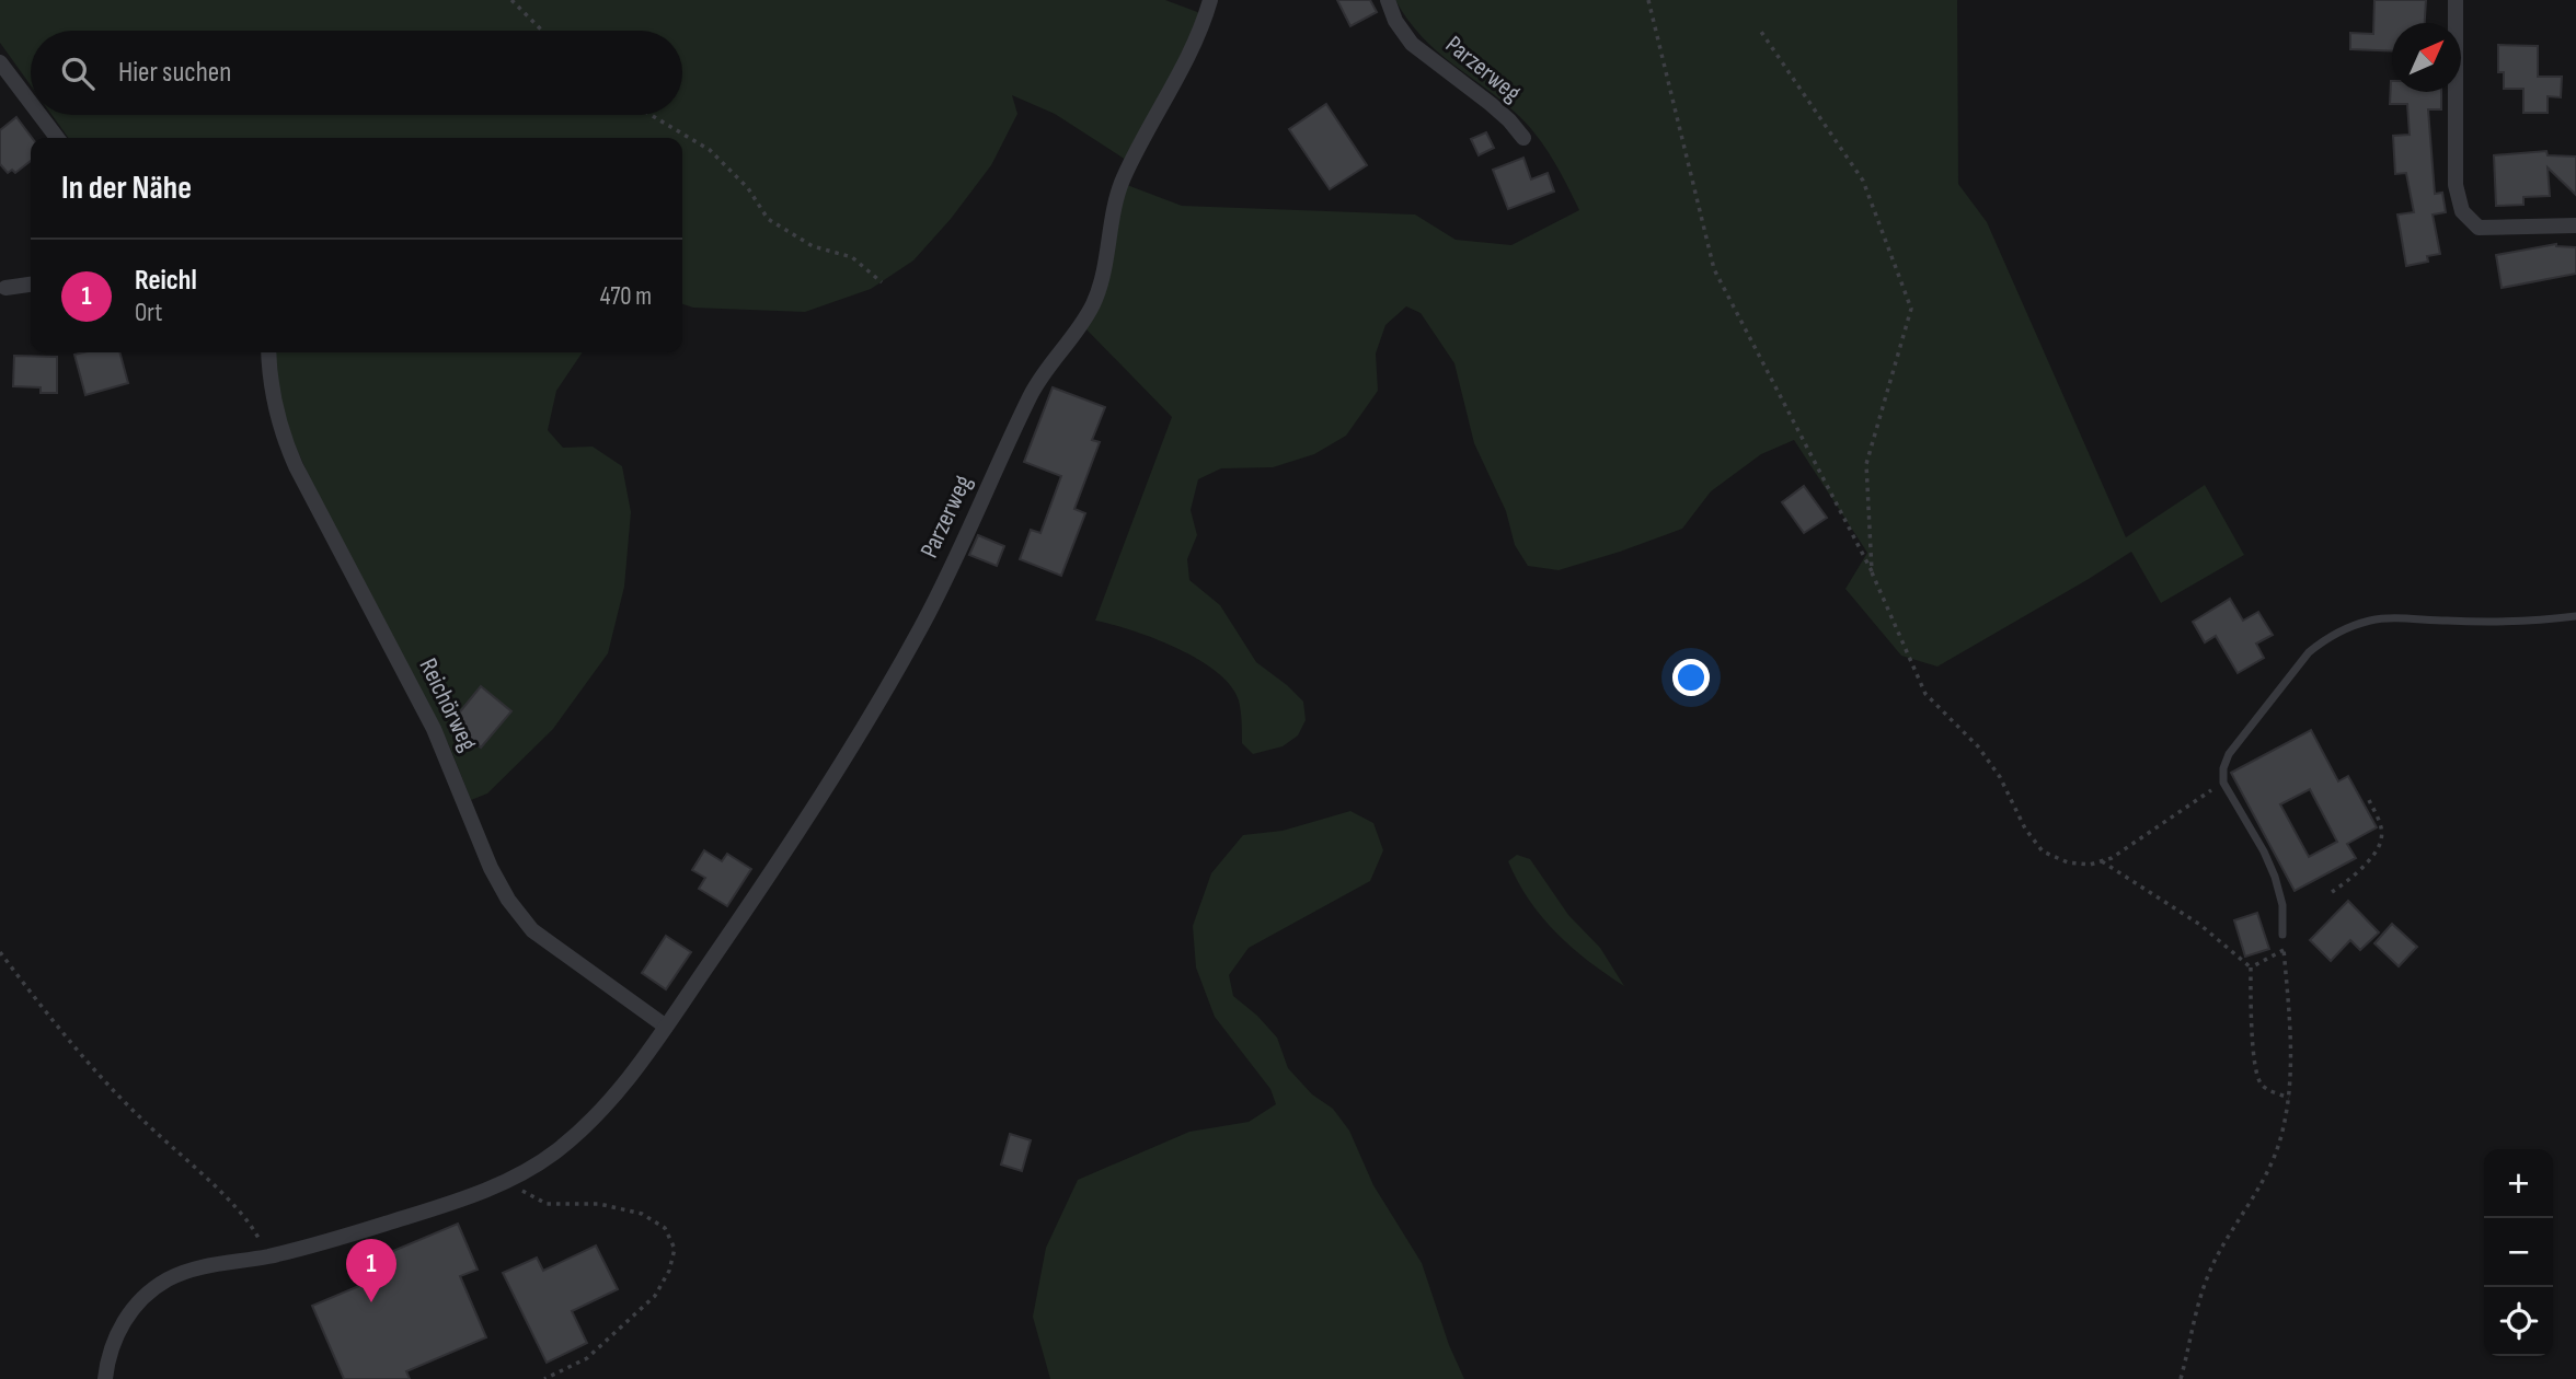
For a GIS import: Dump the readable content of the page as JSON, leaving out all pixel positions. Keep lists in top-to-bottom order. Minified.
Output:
{"streets":{"street":["Parzerweg","Reichörweg"]},"crossings":[["Parzerweg","Reichörweg"]],"north":"top right","page":{"search":"Hier suchen","heading":"In der Nähe","list":[{"mark":"1","name":"Reichl","note":"Ort","value":"470 m"}],"map_buttons":["+","−"],"pins":"1"}}
